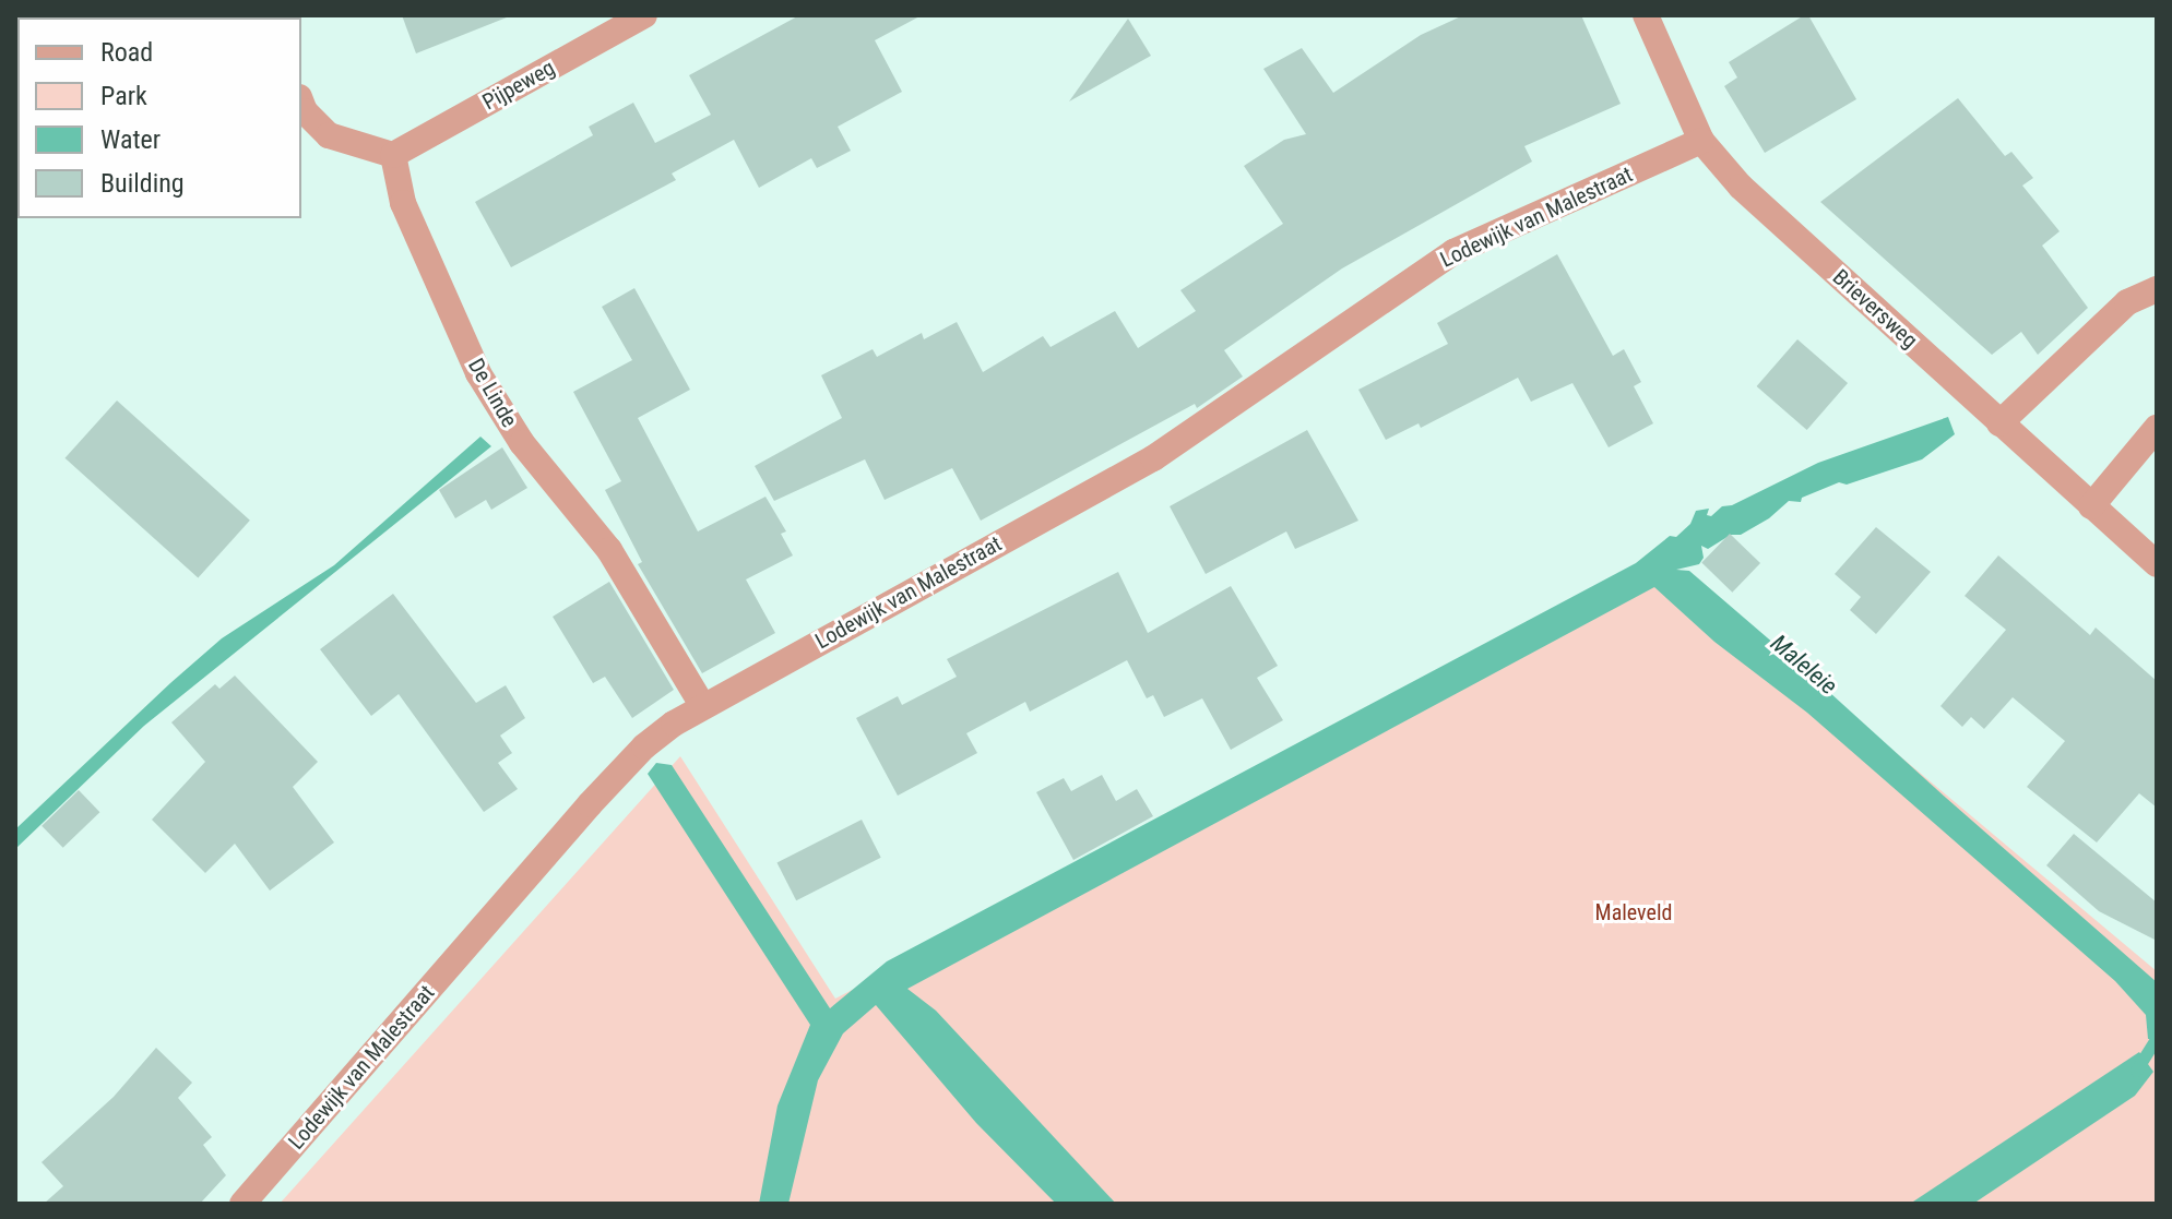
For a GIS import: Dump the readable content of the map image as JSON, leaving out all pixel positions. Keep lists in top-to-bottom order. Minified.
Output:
{"streets":{"street":["Pijpeweg","Lodewijk van Malestraat","Brieversweg","De Linde"]},"crossings":[["Pijpeweg","De Linde"],["Lodewijk van Malestraat","Brieversweg"],["Lodewijk van Malestraat","De Linde"]],"water":["Maleleie"],"parks":["Maleveld"],"legend":["Road","Park","Water","Building"]}
